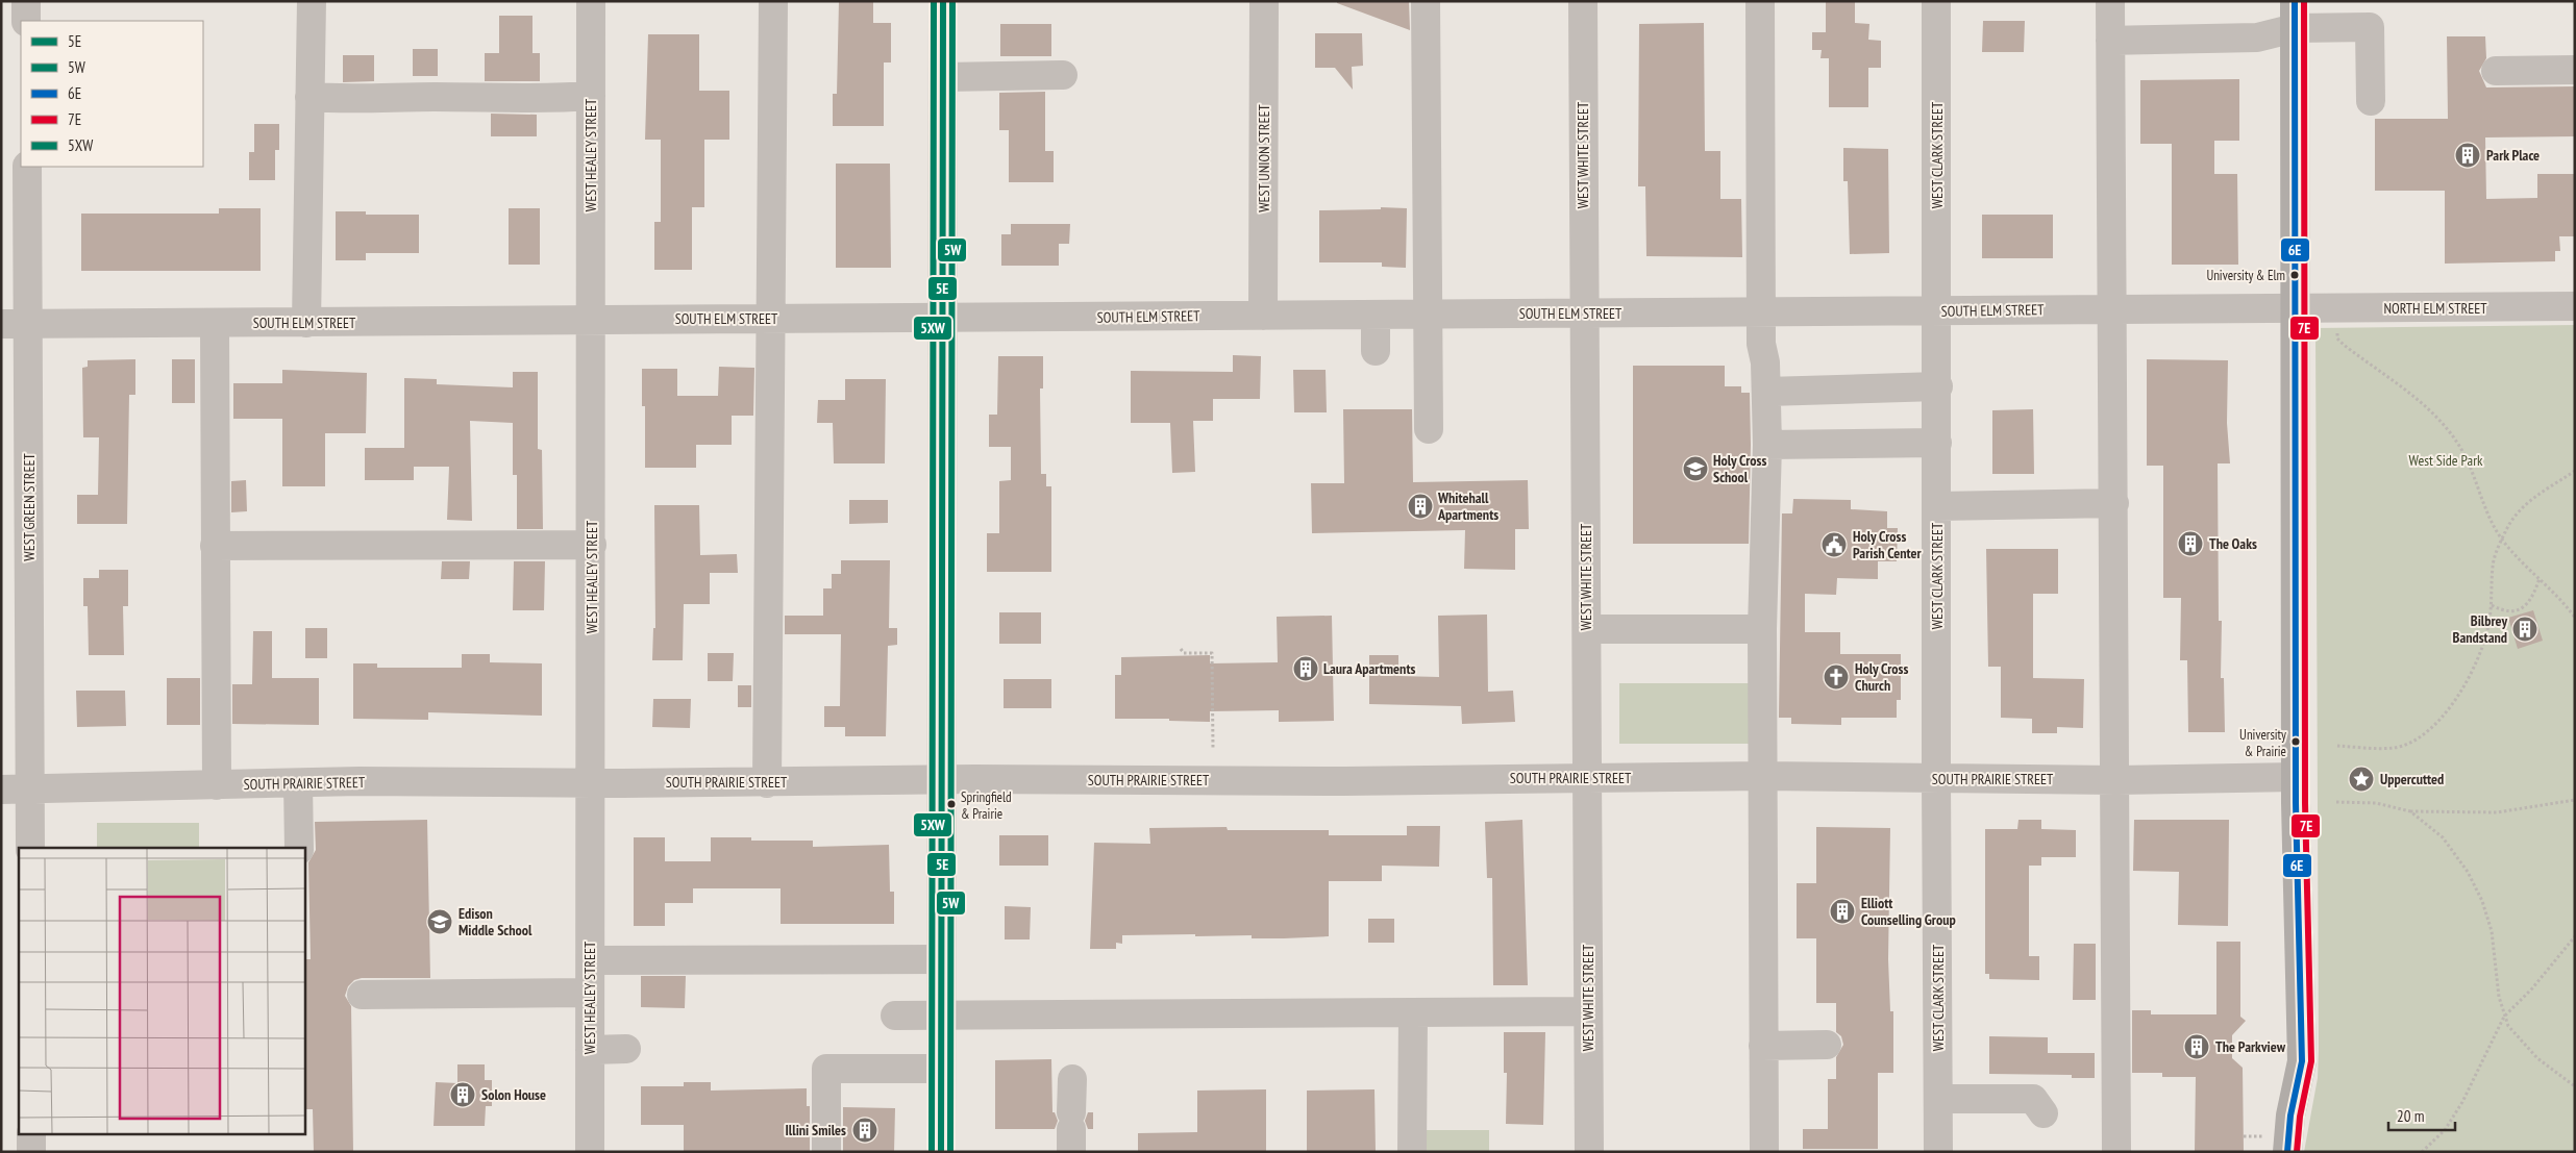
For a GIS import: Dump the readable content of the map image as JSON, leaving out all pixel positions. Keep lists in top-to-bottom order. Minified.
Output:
{"streets":{"street":["WEST HEALEY STREET","WEST WHITE STREET","WEST CLARK STREET","WEST UNION STREET","NORTH ELM STREET","SOUTH ELM STREET","WEST GREEN STREET","SOUTH PRAIRIE STREET"]},"crossings":[["WEST HEALEY STREET","SOUTH ELM STREET"],["WEST HEALEY STREET","SOUTH PRAIRIE STREET"],["WEST WHITE STREET","SOUTH ELM STREET"],["WEST WHITE STREET","SOUTH PRAIRIE STREET"],["WEST CLARK STREET","SOUTH ELM STREET"],["WEST CLARK STREET","SOUTH PRAIRIE STREET"],["WEST UNION STREET","SOUTH ELM STREET"],["NORTH ELM STREET","SOUTH ELM STREET"],["SOUTH ELM STREET","WEST GREEN STREET"],["WEST GREEN STREET","SOUTH PRAIRIE STREET"]],"parks":["West Side Park"],"places":{"building":["Park Place","Whitehall Apartments","The Oaks","Bilbrey Bandstand","Laura Apartments","Elliott Counselling Group","The Parkview","Solon House","Illini Smiles"],"other":["University & Elm","University & Prairie","Springfield & Prairie"],"school or university":["Holy Cross School","Edison Middle School"],"public building":["Holy Cross Parish Center"],"church":["Holy Cross Church"],"place":["Uppercutted"]},"lines":["transit line 5E","transit line 5W","transit line 6E","transit line 7E","transit line 5XW"],"legend":["5E","5W","6E","7E","5XW"],"scale_bar":"20 m"}
